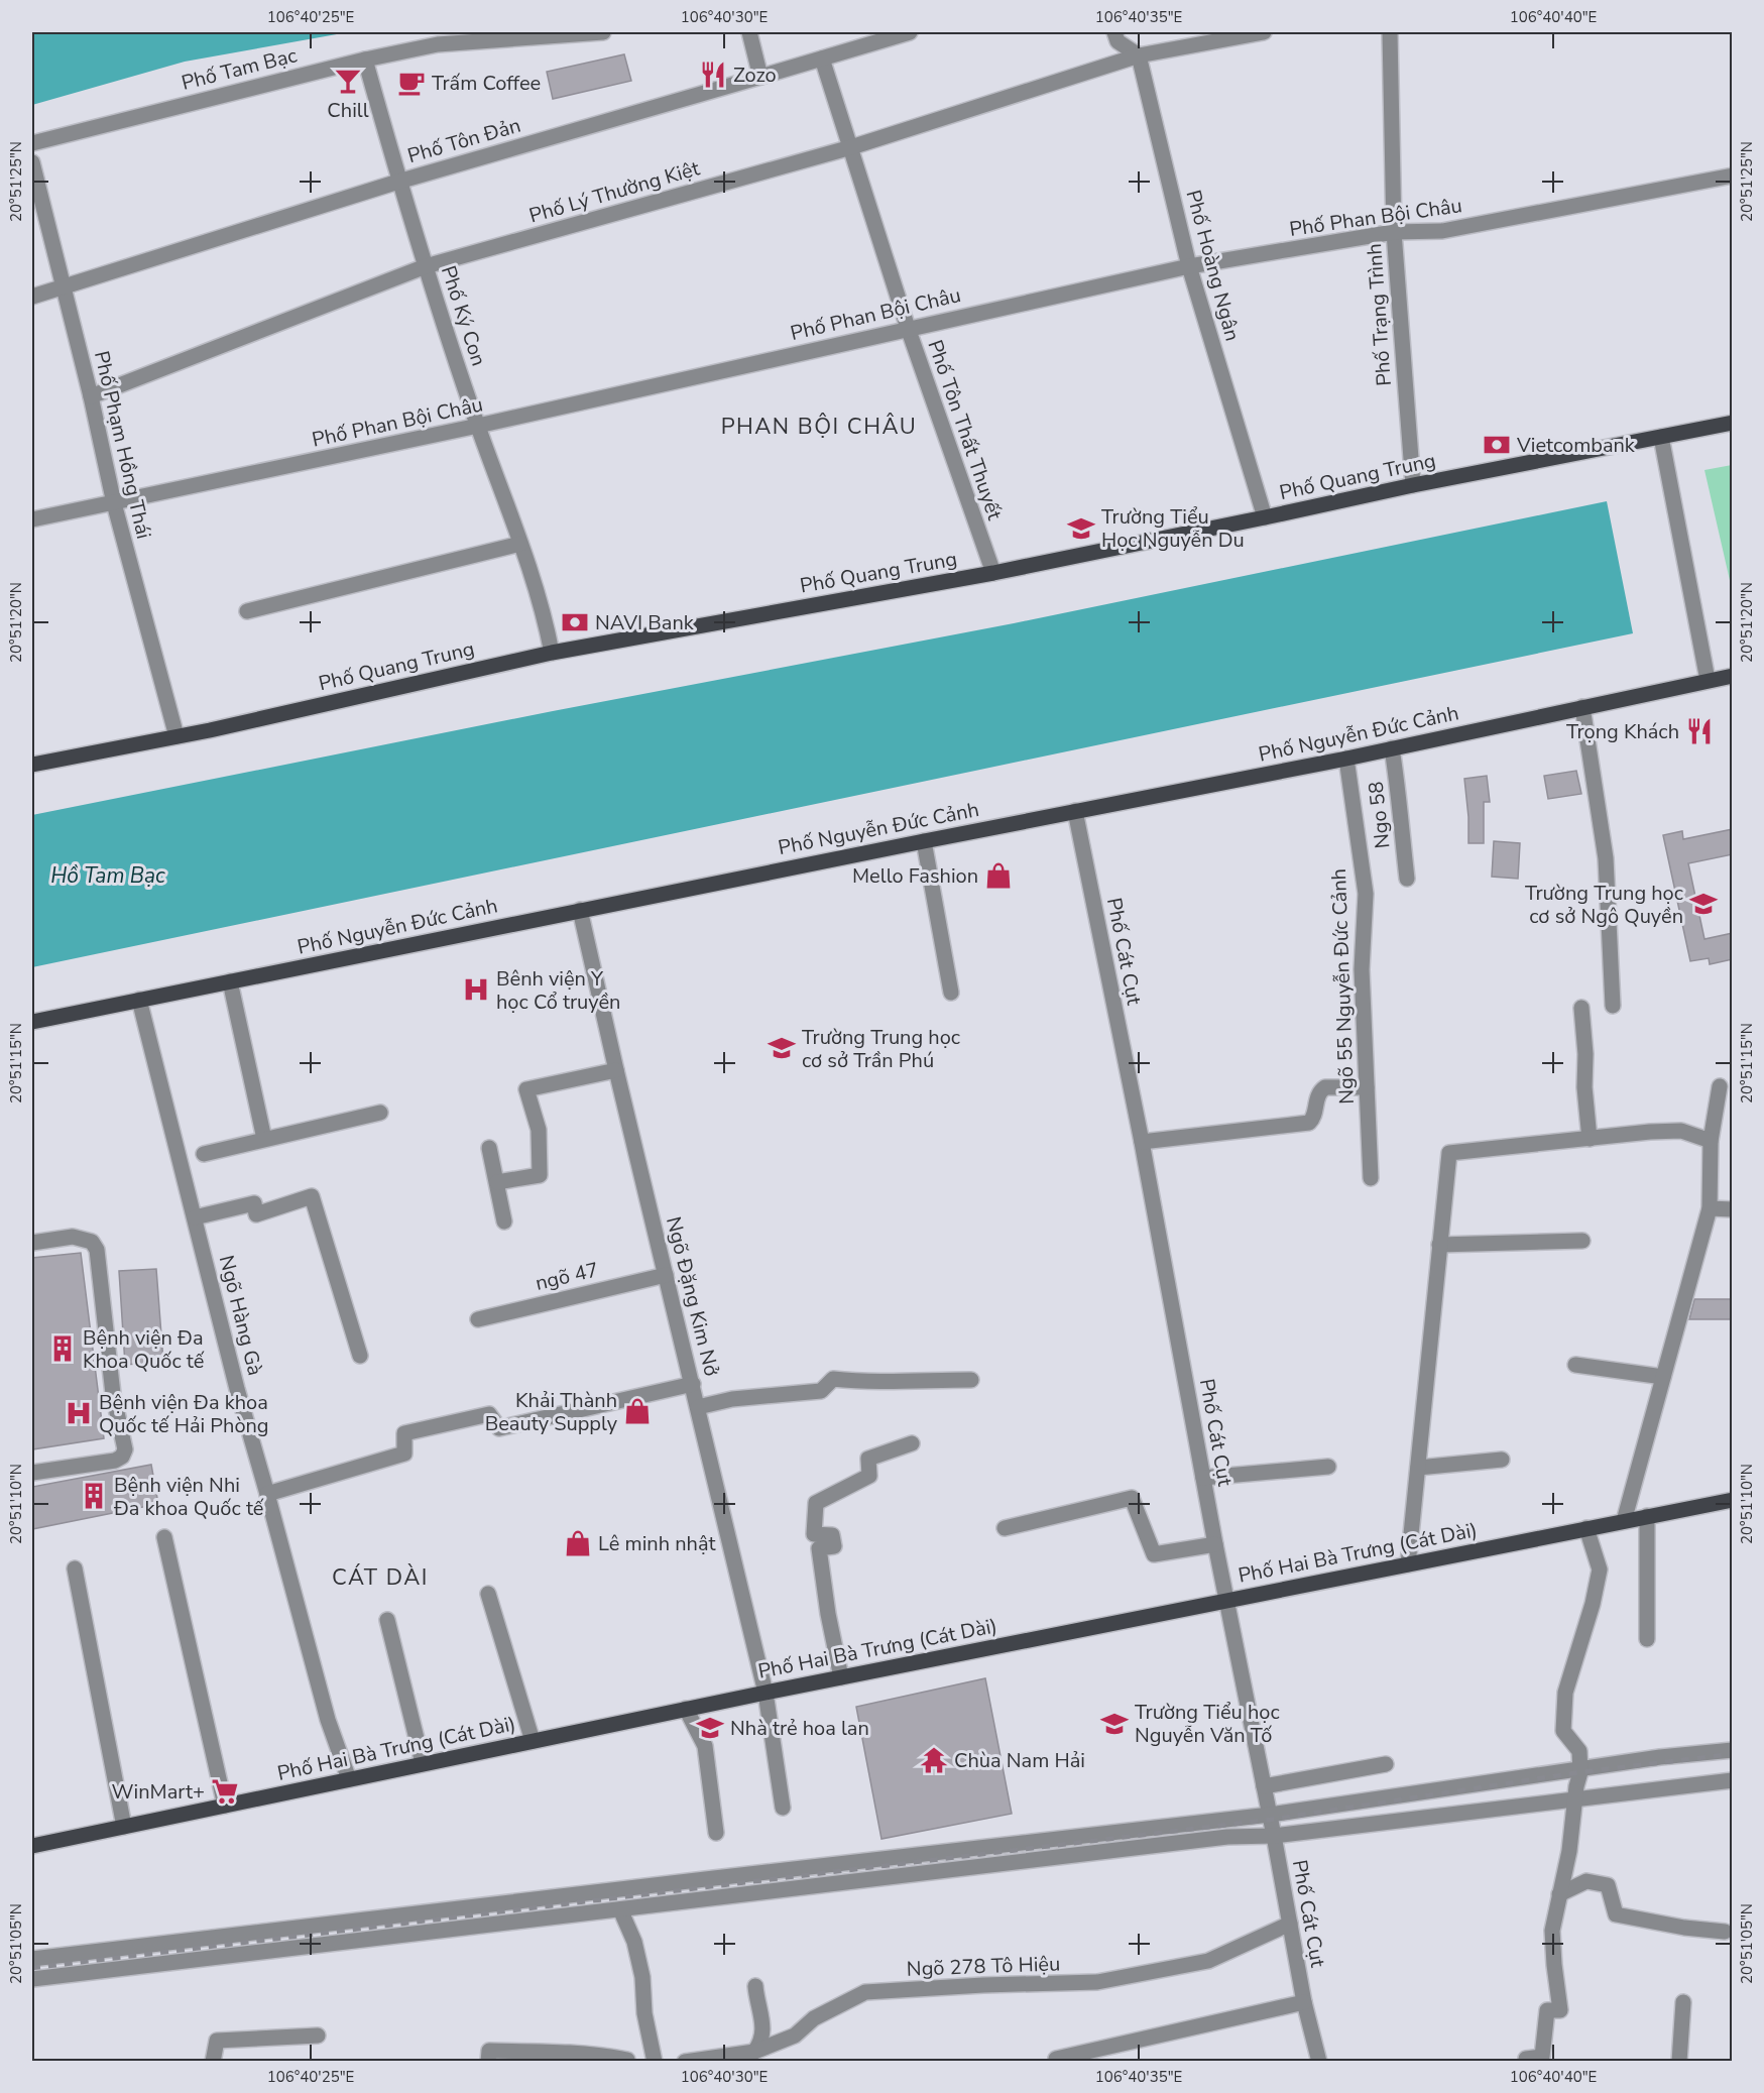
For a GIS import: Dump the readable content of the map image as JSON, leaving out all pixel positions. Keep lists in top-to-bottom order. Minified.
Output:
{"streets":{"main road":["Phố Quang Trung","Phố Nguyễn Đức Cảnh","Phố Hai Bà Trưng (Cát Dài)"],"street":["Phố Tam Bạc","Phố Tôn Đản","Phố Lý Thường Kiệt","Phố Phan Bội Châu","Phố Hoàng Ngân","Phố Trạng Trình","Phố Ký Con","Phố Tôn Thất Thuyết","Phố Phạm Hồng Thái","Ngo 58","Phố Cát Cụt","Ngõ 55 Nguyễn Đức Cảnh","ngõ 47","Ngõ Đặng Kim Nở","Ngõ Hàng Gà","Ngõ 278 Tô Hiệu"]},"crossings":[["Phố Tam Bạc","Phố Ký Con"],["Phố Tôn Đản","Phố Ký Con"],["Phố Tôn Đản","Phố Tôn Thất Thuyết"],["Phố Tôn Đản","Phố Phạm Hồng Thái"],["Phố Lý Thường Kiệt","Phố Hoàng Ngân"],["Phố Lý Thường Kiệt","Phố Ký Con"],["Phố Lý Thường Kiệt","Phố Tôn Thất Thuyết"],["Phố Lý Thường Kiệt","Phố Phạm Hồng Thái"],["Phố Phan Bội Châu","Phố Hoàng Ngân"],["Phố Phan Bội Châu","Phố Trạng Trình"],["Phố Phan Bội Châu","Phố Ký Con"],["Phố Phan Bội Châu","Phố Tôn Thất Thuyết"],["Phố Phan Bội Châu","Phố Phạm Hồng Thái"],["Phố Hoàng Ngân","Phố Quang Trung"],["Phố Trạng Trình","Phố Quang Trung"],["Phố Ký Con","Phố Quang Trung"],["Phố Tôn Thất Thuyết","Phố Quang Trung"],["Phố Phạm Hồng Thái","Phố Quang Trung"],["Phố Nguyễn Đức Cảnh","Ngo 58"],["Phố Nguyễn Đức Cảnh","Phố Cát Cụt"],["Phố Nguyễn Đức Cảnh","Ngõ 55 Nguyễn Đức Cảnh"],["Phố Nguyễn Đức Cảnh","Ngõ Đặng Kim Nở"],["Phố Nguyễn Đức Cảnh","Ngõ Hàng Gà"],["Phố Cát Cụt","Phố Hai Bà Trưng (Cát Dài)"],["Phố Cát Cụt","Ngõ 278 Tô Hiệu"],["ngõ 47","Ngõ Đặng Kim Nở"],["Ngõ Đặng Kim Nở","Phố Hai Bà Trưng (Cát Dài)"],["Ngõ Hàng Gà","Phố Hai Bà Trưng (Cát Dài)"]],"districts":["PHAN BỘI CHÂU","CÁT DÀI"],"water":["Hồ Tam Bạc"],"places":{"restaurant":["Zozo","Trọng Khách"],"bar":["Chill"],"cafe":["Trấm Coffee"],"bank":["Vietcombank","NAVI Bank"],"school or university":["Trường Tiểu Học Nguyễn Du","Trường Trung học cơ sở Ngô Quyền","Trường Trung học cơ sở Trần Phú","Trường Tiểu học Nguyễn Văn Tố","Nhà trẻ hoa lan"],"shop":["Mello Fashion","Khải Thành Beauty Supply","Lê minh nhật"],"hospital":["Bênh viện Y học Cổ truyền","Bệnh viện Đa khoa Quốc tế Hải Phòng"],"building":["Bệnh viện Đa Khoa Quốc tế","Bệnh viện Nhi Đa khoa Quốc tế"],"temple":["Chùa Nam Hải"],"supermarket":["WinMart+"]},"coordinates":["106°40'25\"E","106°40'30\"E","106°40'35\"E","106°40'40\"E","20°51'25\"N","20°51'20\"N","20°51'15\"N","20°51'10\"N","20°51'05\"N"]}
